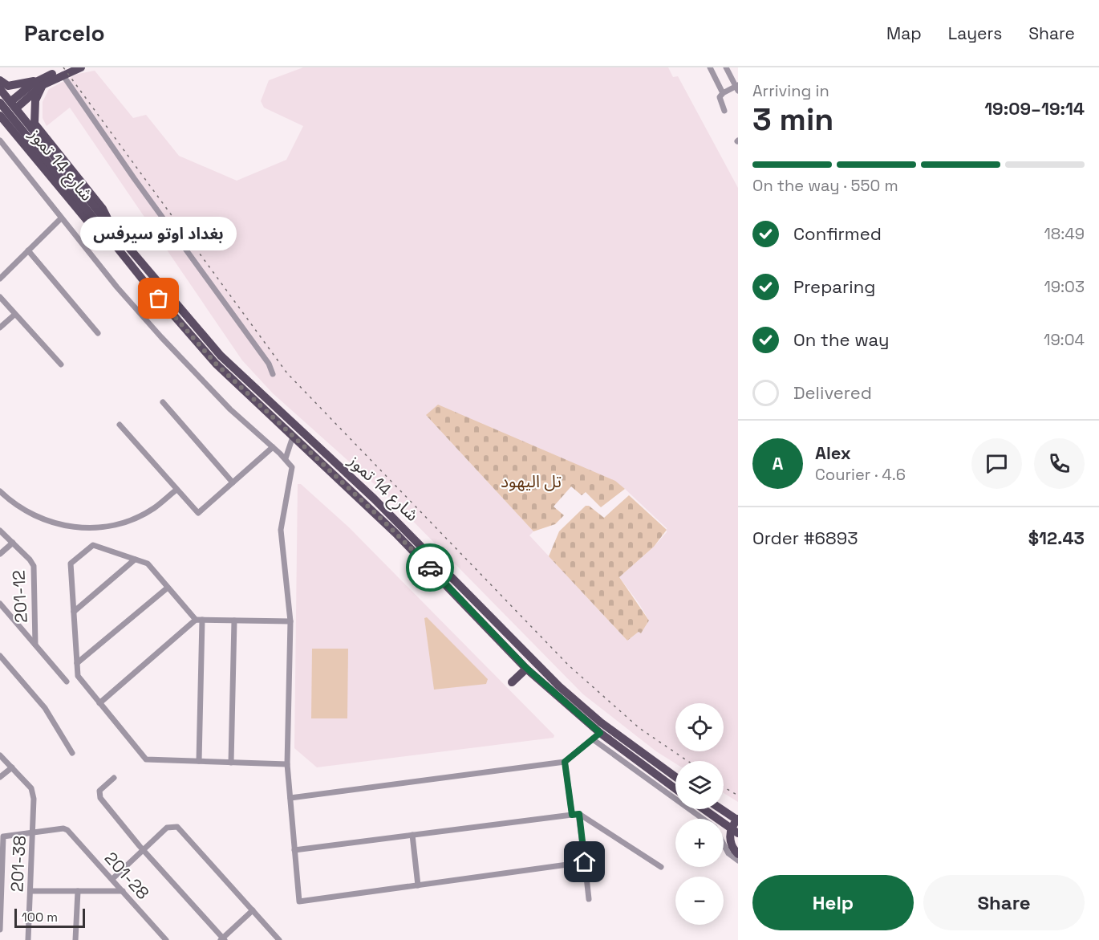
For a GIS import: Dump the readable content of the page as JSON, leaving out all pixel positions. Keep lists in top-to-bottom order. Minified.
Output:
{"streets":{"main road":["شارع 14 تموز"],"street":["201-12","201-38","201-28"]},"crossings":[["201-38","201-28"]],"parks":["تل اليهود"],"places":["بغداد اوتو سيرفس"],"scale_bar":"100 m","page":{"header":"Parcelo","nav":["Map","Layers","Share"],"heading":["3 min","Arriving in","19:09–19:14"],"panel":["Alex","Courier · 4.6","Order #6893","$12.43"],"bar":"On the way · 550 m","list":[["Confirmed","18:49"],["Preparing","19:03"],["On the way","19:04"],"Delivered"],"bubble":"بغداد اوتو سيرفس","round":"A","map_buttons":["+","−"],"buttons":["Help","Share"],"scale":"100 m"}}
